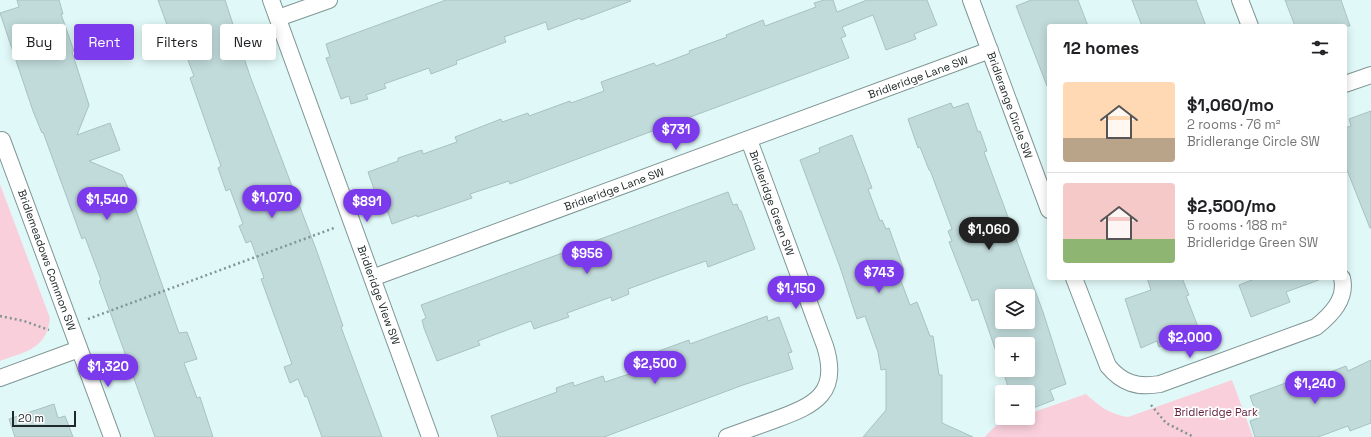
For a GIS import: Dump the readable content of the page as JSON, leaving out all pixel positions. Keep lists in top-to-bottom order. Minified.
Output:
{"streets":{"street":["Bridleridge Lane SW","Bridlerange Circle SW","Bridleridge Green SW","Bridlemeadows Common SW","Bridleridge View SW"]},"crossings":[["Bridleridge Lane SW","Bridlerange Circle SW"],["Bridleridge Lane SW","Bridleridge Green SW"],["Bridleridge Lane SW","Bridleridge View SW"]],"parks":["Bridleridge Park"],"scale_bar":"20 m","page":{"chip":["Buy","Rent","Filters","New"],"heading":"12 homes","list":[{"name":"$1,060/mo","note":"2 rooms · 76 m² · Bridlerange Circle SW"},{"name":"$2,500/mo","note":"5 rooms · 188 m² · Bridleridge Green SW"}],"price":["$731","$1,070","$1,540","$891","$1,060","$956","$743","$1,150","$2,000","$2,500","$1,320","$1,240"],"map_buttons":["+","−"],"scale":"20 m"}}
